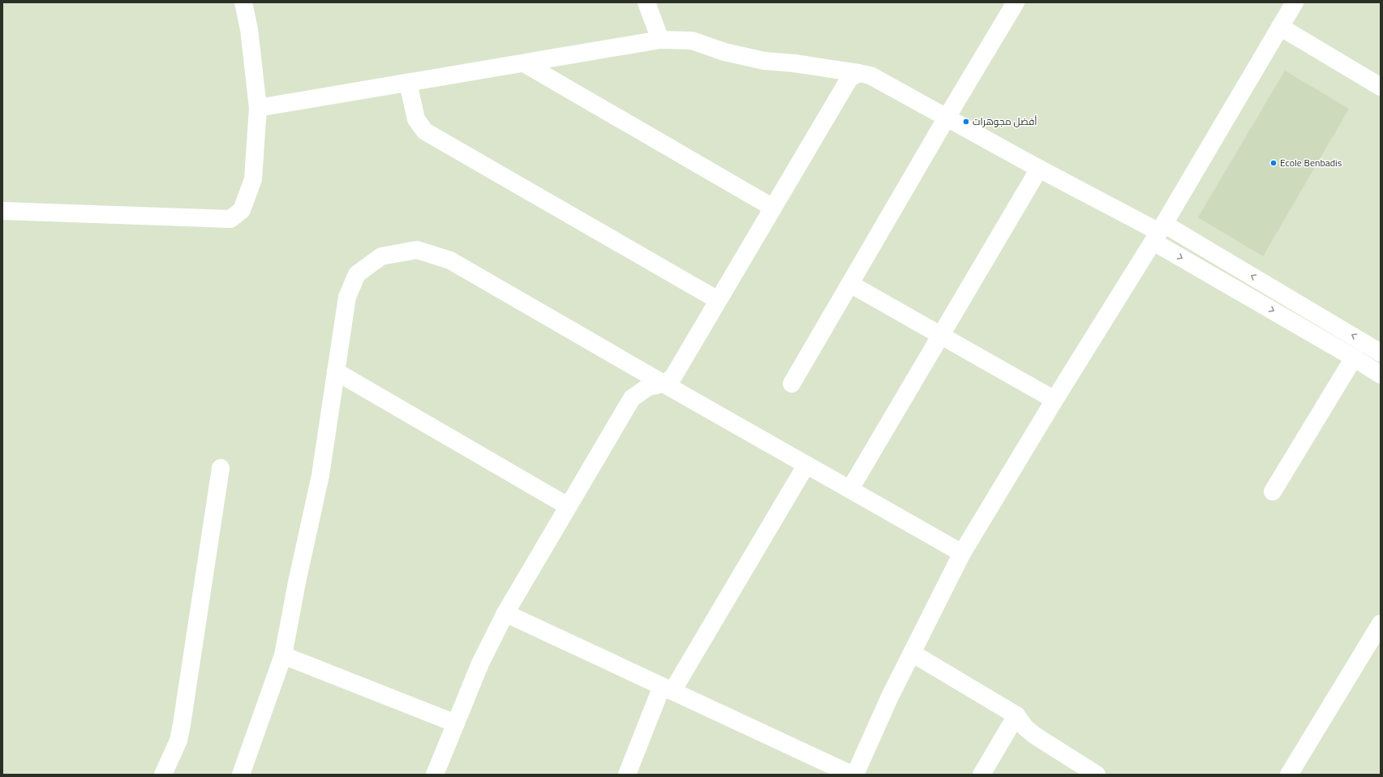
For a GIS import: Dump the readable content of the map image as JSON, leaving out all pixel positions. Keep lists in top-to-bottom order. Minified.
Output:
{"places":["أفضل مجوهرات","Ecole Benbadis"]}
